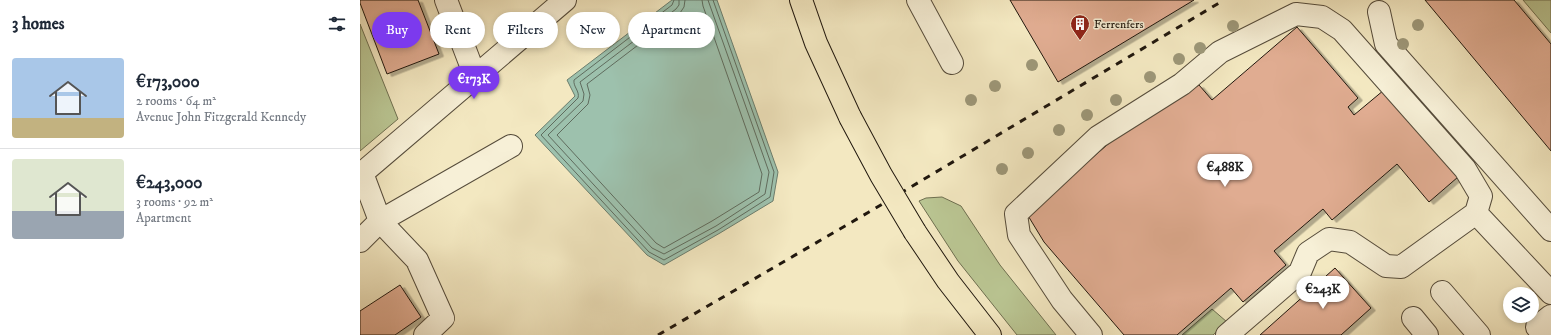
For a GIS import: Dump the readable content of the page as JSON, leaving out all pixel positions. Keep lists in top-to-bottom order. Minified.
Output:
{"places":{"building":["Ferrenfers"]},"page":{"heading":"3 homes","chip":["Buy","Rent","Filters","New","Apartment"],"list":[{"name":"€173,000","note":"2 rooms · 64 m² · Avenue John Fitzgerald Kennedy"},{"name":"€243,000","note":"3 rooms · 92 m² · Apartment"}],"price":["€173K","€488K","€243K"]}}
